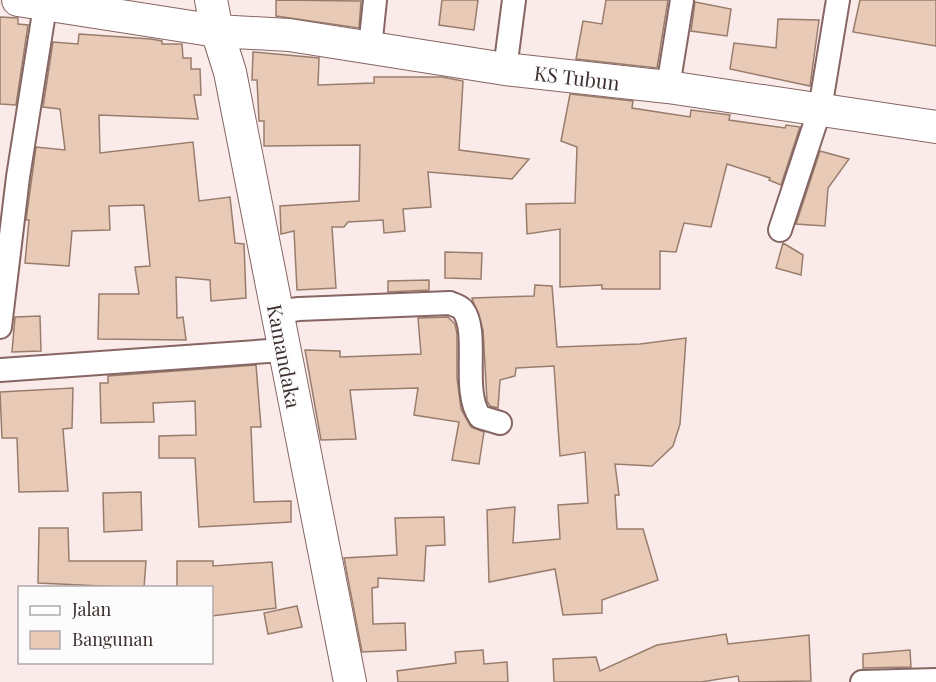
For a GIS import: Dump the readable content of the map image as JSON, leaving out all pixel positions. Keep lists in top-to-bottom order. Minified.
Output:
{"streets":{"main road":["KS Tubun","Kamandaka"]},"crossings":[["KS Tubun","Kamandaka"]],"legend":["Jalan","Bangunan"]}
